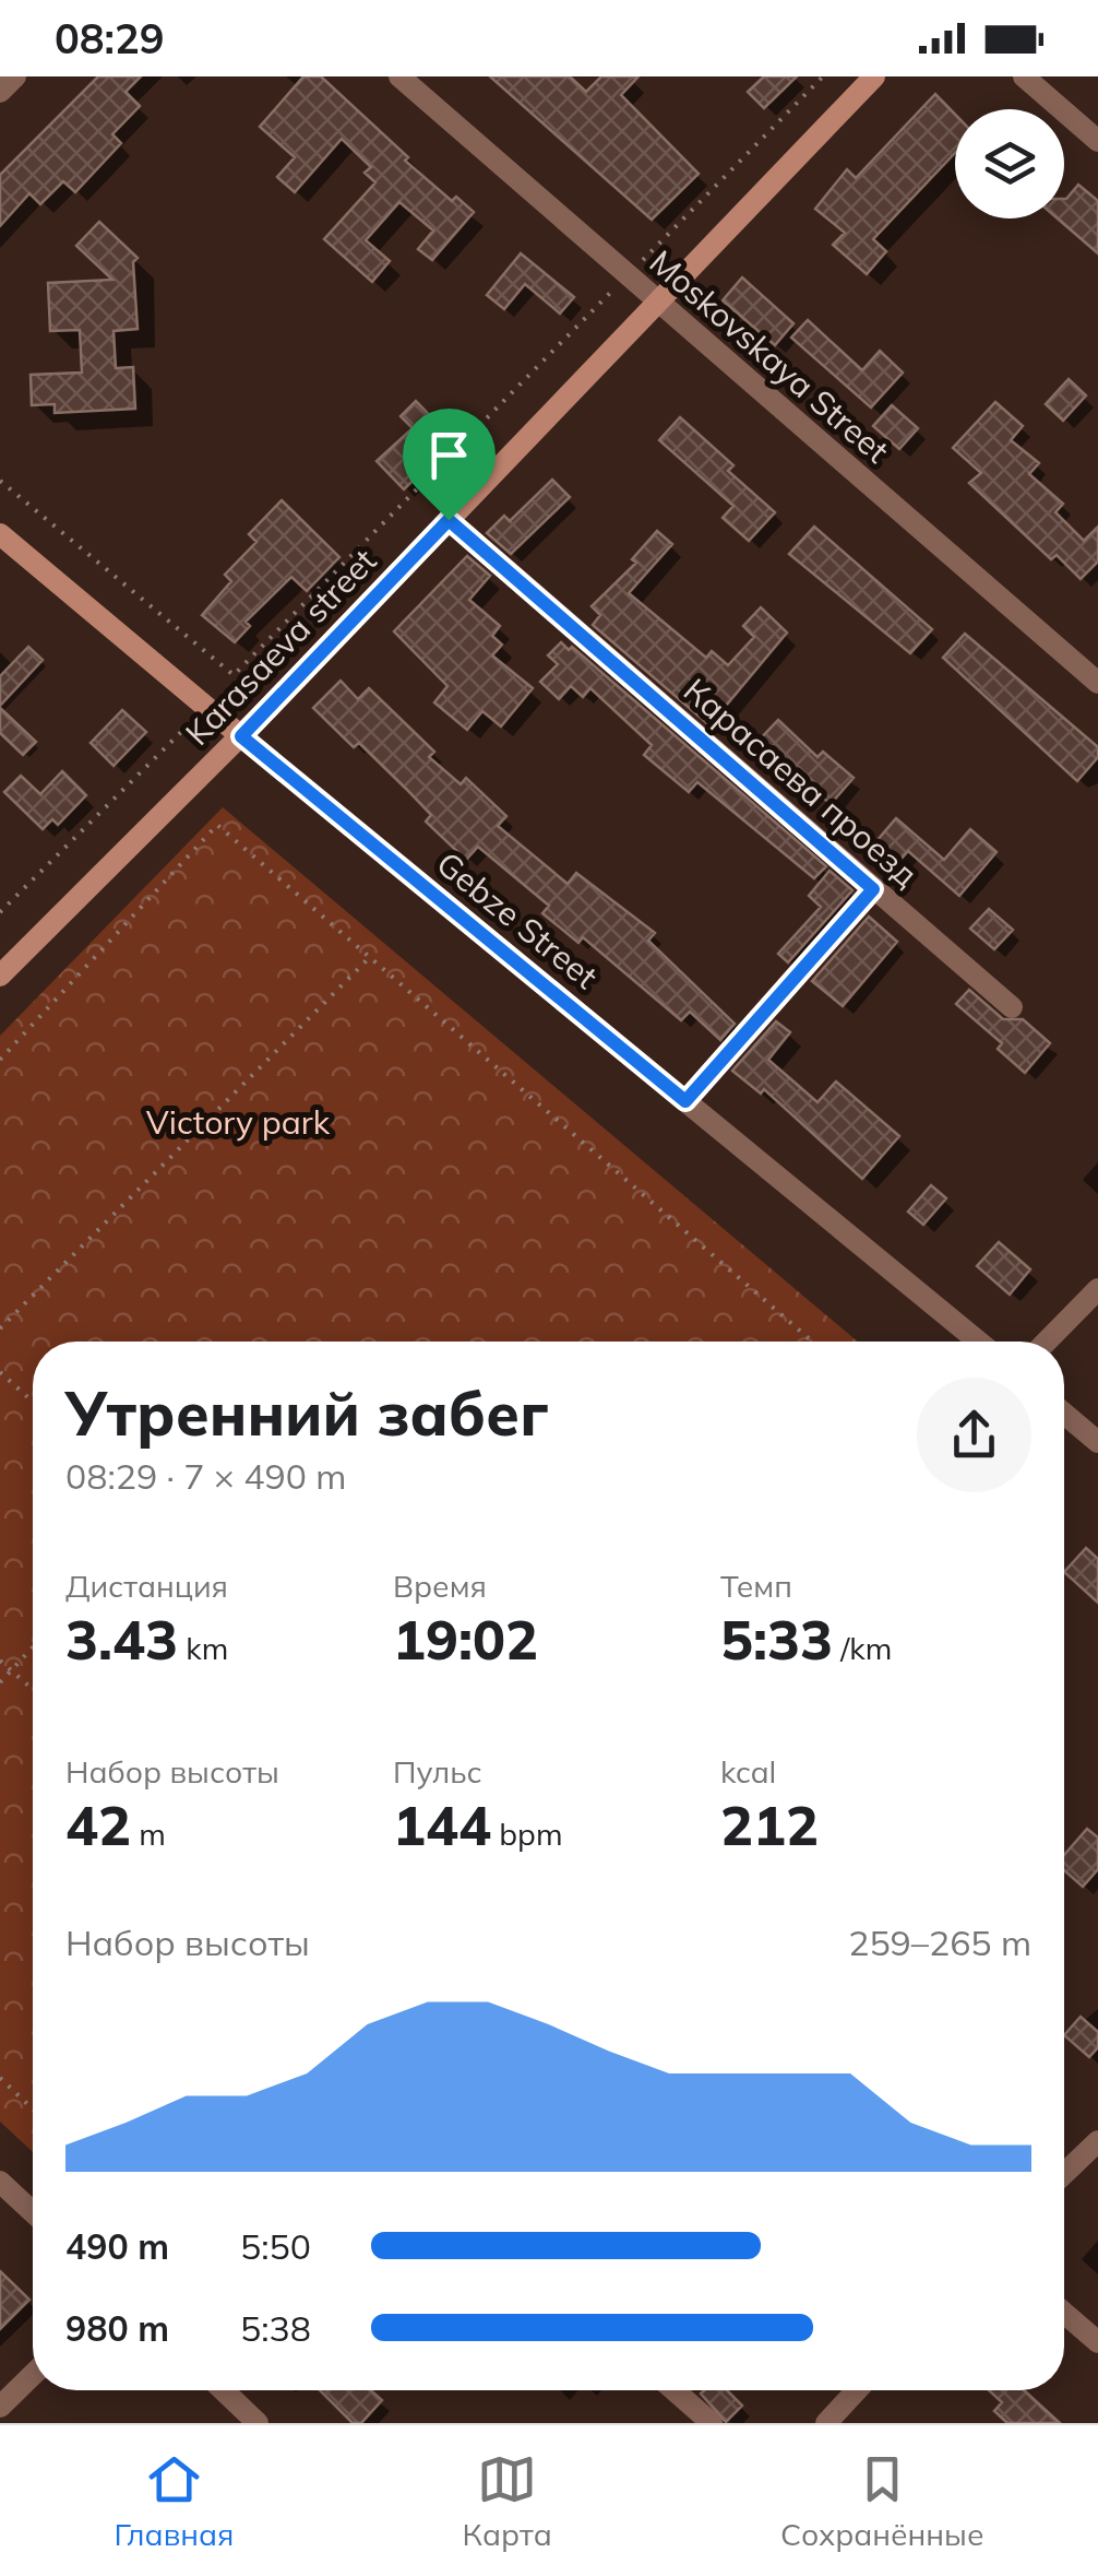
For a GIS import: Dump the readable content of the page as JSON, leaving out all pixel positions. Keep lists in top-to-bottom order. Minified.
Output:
{"streets":{"main road":["Karasaeva street","Gebze Street"],"street":["Moskovskaya Street","Карасаева проезд"]},"crossings":[["Moskovskaya Street","Karasaeva street"],["Karasaeva street","Карасаева проезд"],["Karasaeva street","Gebze Street"]],"parks":["Victory park"],"page":{"status":"08:29","heading":["Утренний забег","08:29 · 7 × 490 m"],"stats":[["Дистанция","3.43 km"],["Время","19:02"],["Темп","5:33 /km"],["Набор высоты","42 m"],["Пульс","144 bpm"],["kcal","212"]],"chart":["Набор высоты","259–265 m"],"list":[{"name":"490 m","note":"5:50"},{"name":"980 m","note":"5:38"}],"tabs":["Главная","Карта","Сохранённые"]}}
